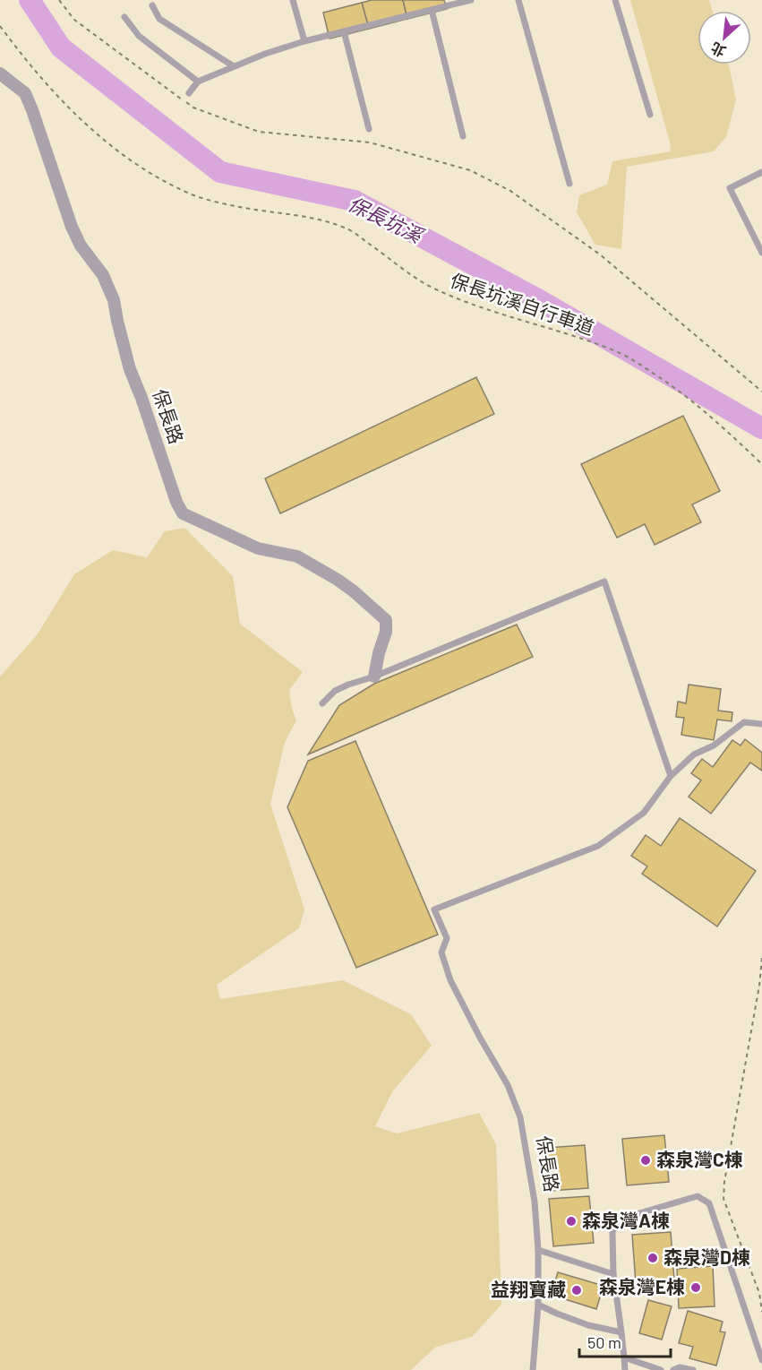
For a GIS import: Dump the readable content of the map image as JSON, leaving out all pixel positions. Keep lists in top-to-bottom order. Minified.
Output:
{"streets":{"street":["保長路"],"path":["保長坑溪自行車道"]},"water":["保長坑溪"],"places":["森泉灣C棟","森泉灣A棟","森泉灣D棟","森泉灣E棟","益翔寶藏"],"scale_bar":"50 m","north":"bottom left"}
